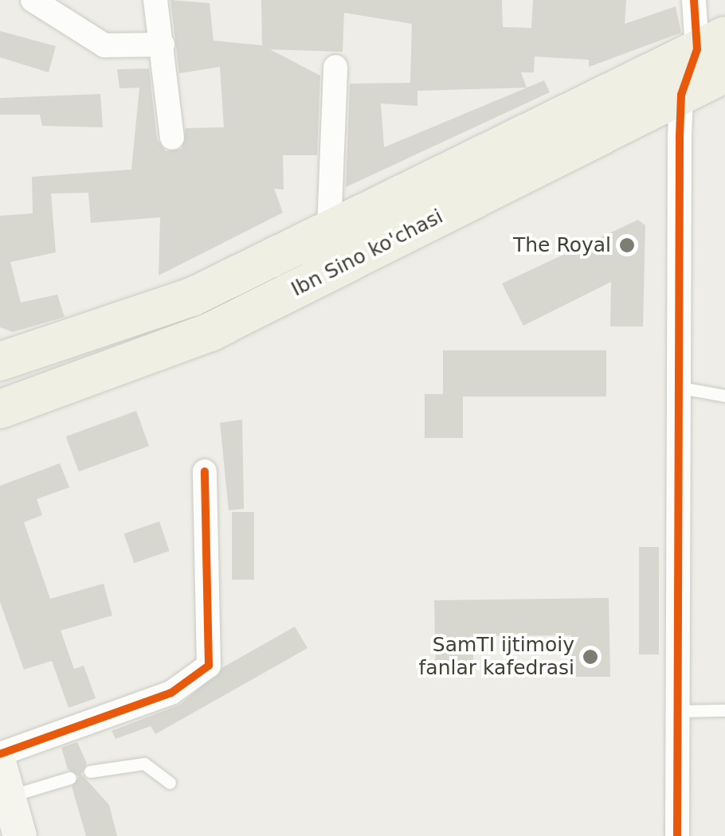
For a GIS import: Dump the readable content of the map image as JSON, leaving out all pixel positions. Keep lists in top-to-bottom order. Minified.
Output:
{"streets":{"main road":["Ibn Sino ko'chasi"]},"places":["The Royal","SamTI ijtimoiy fanlar kafedrasi"]}
